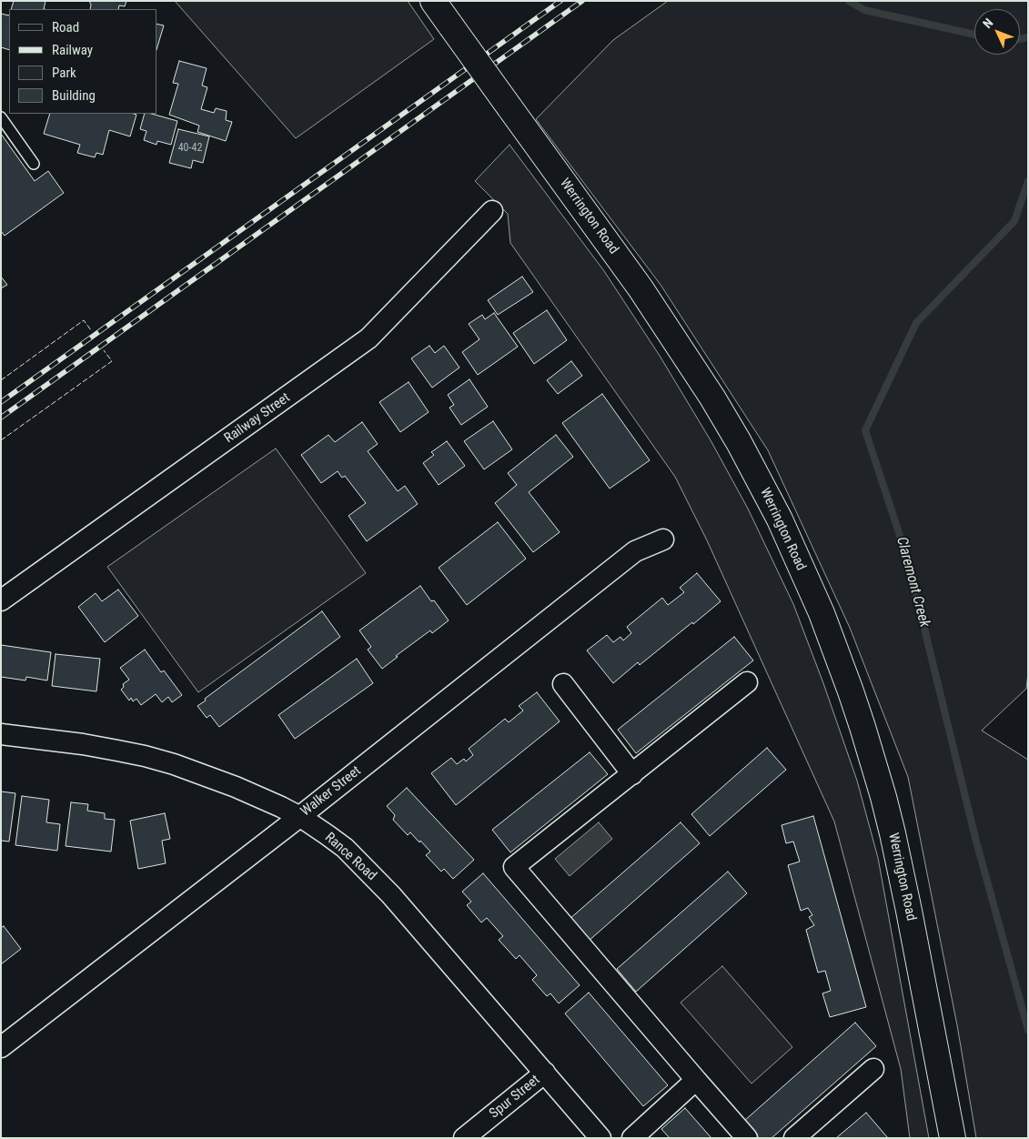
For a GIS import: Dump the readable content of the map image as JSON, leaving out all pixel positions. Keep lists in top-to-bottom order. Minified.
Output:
{"streets":{"main road":["Werrington Road"],"street":["Railway Street","Walker Street","Rance Road","Spur Street"]},"crossings":[["Walker Street","Rance Road"],["Rance Road","Spur Street"]],"water":["Claremont Creek"],"house_numbers":["40-42"],"legend":["Road","Railway","Park","Building"],"north":"top left"}
